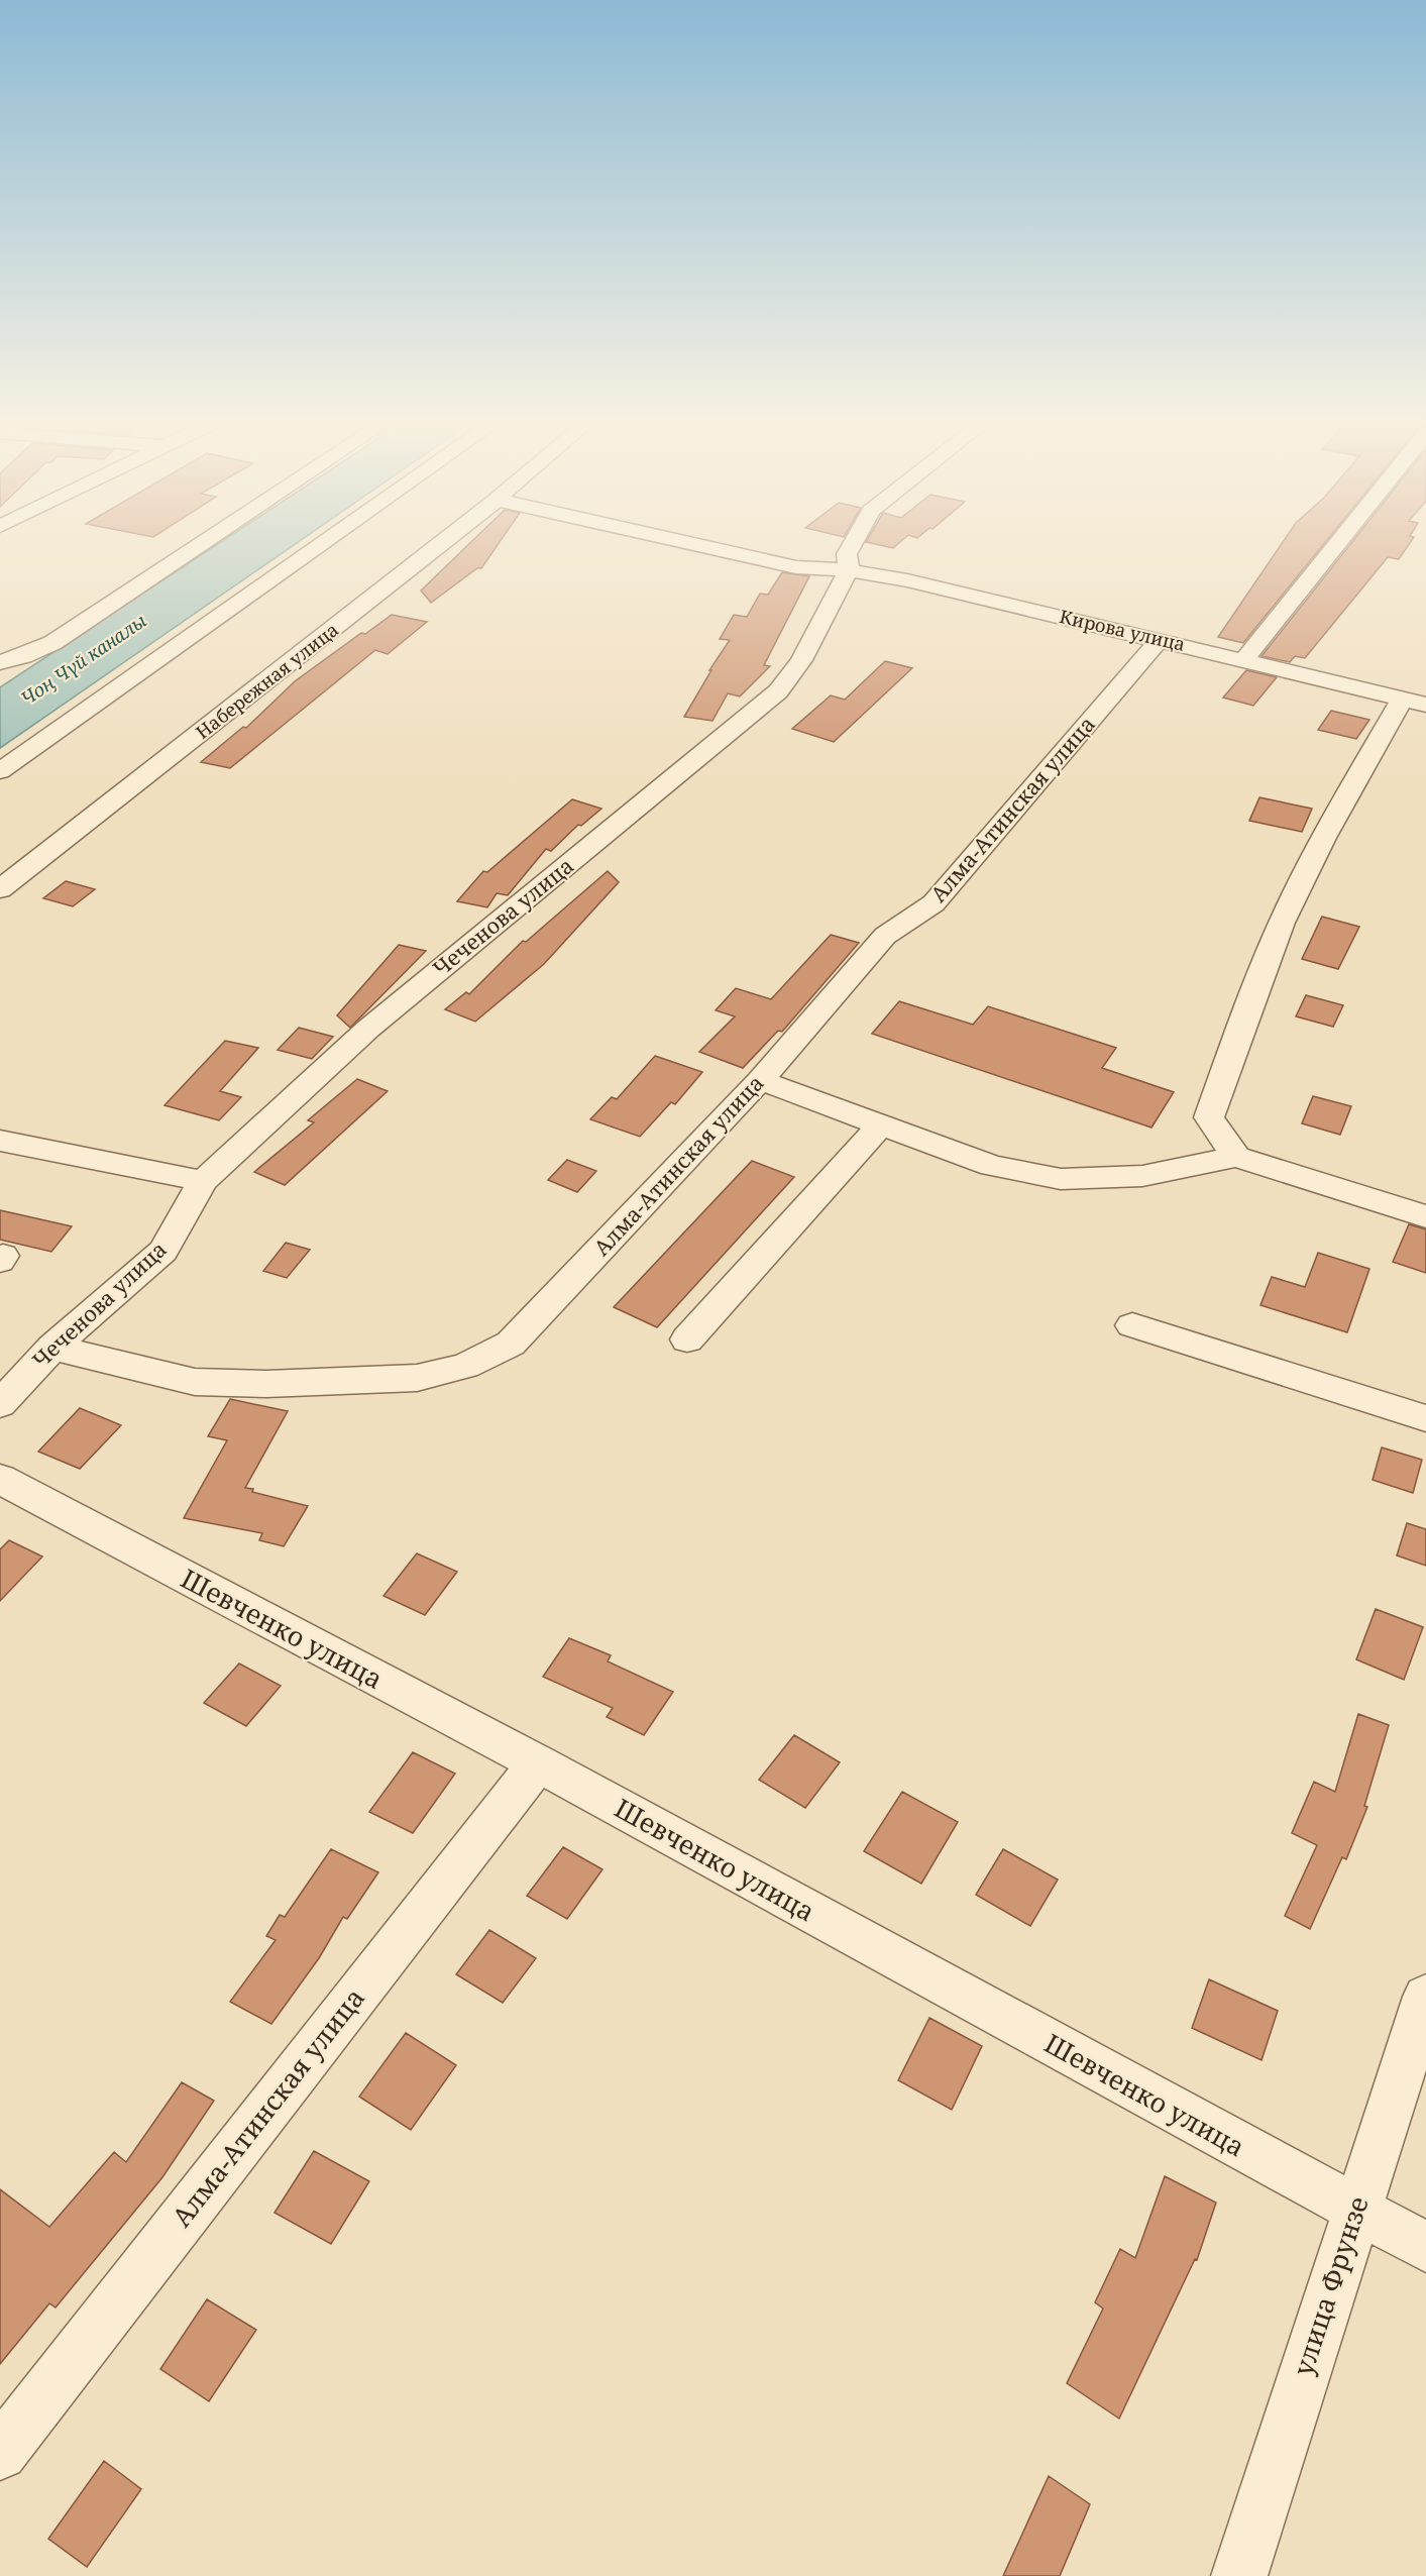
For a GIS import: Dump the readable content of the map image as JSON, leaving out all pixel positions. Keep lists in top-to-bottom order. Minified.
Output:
{"streets":{"street":["Кирова улица","Набережная улица","Алма-Атинская улица","Чеченова улица","Шевченко улица","улица Фрунзе"]},"crossings":[["Кирова улица","Алма-Атинская улица"],["Кирова улица","Чеченова улица"],["Алма-Атинская улица","Чеченова улица"],["Алма-Атинская улица","Шевченко улица"],["Шевченко улица","улица Фрунзе"]],"water":["Чоң Чүй каналы"]}
